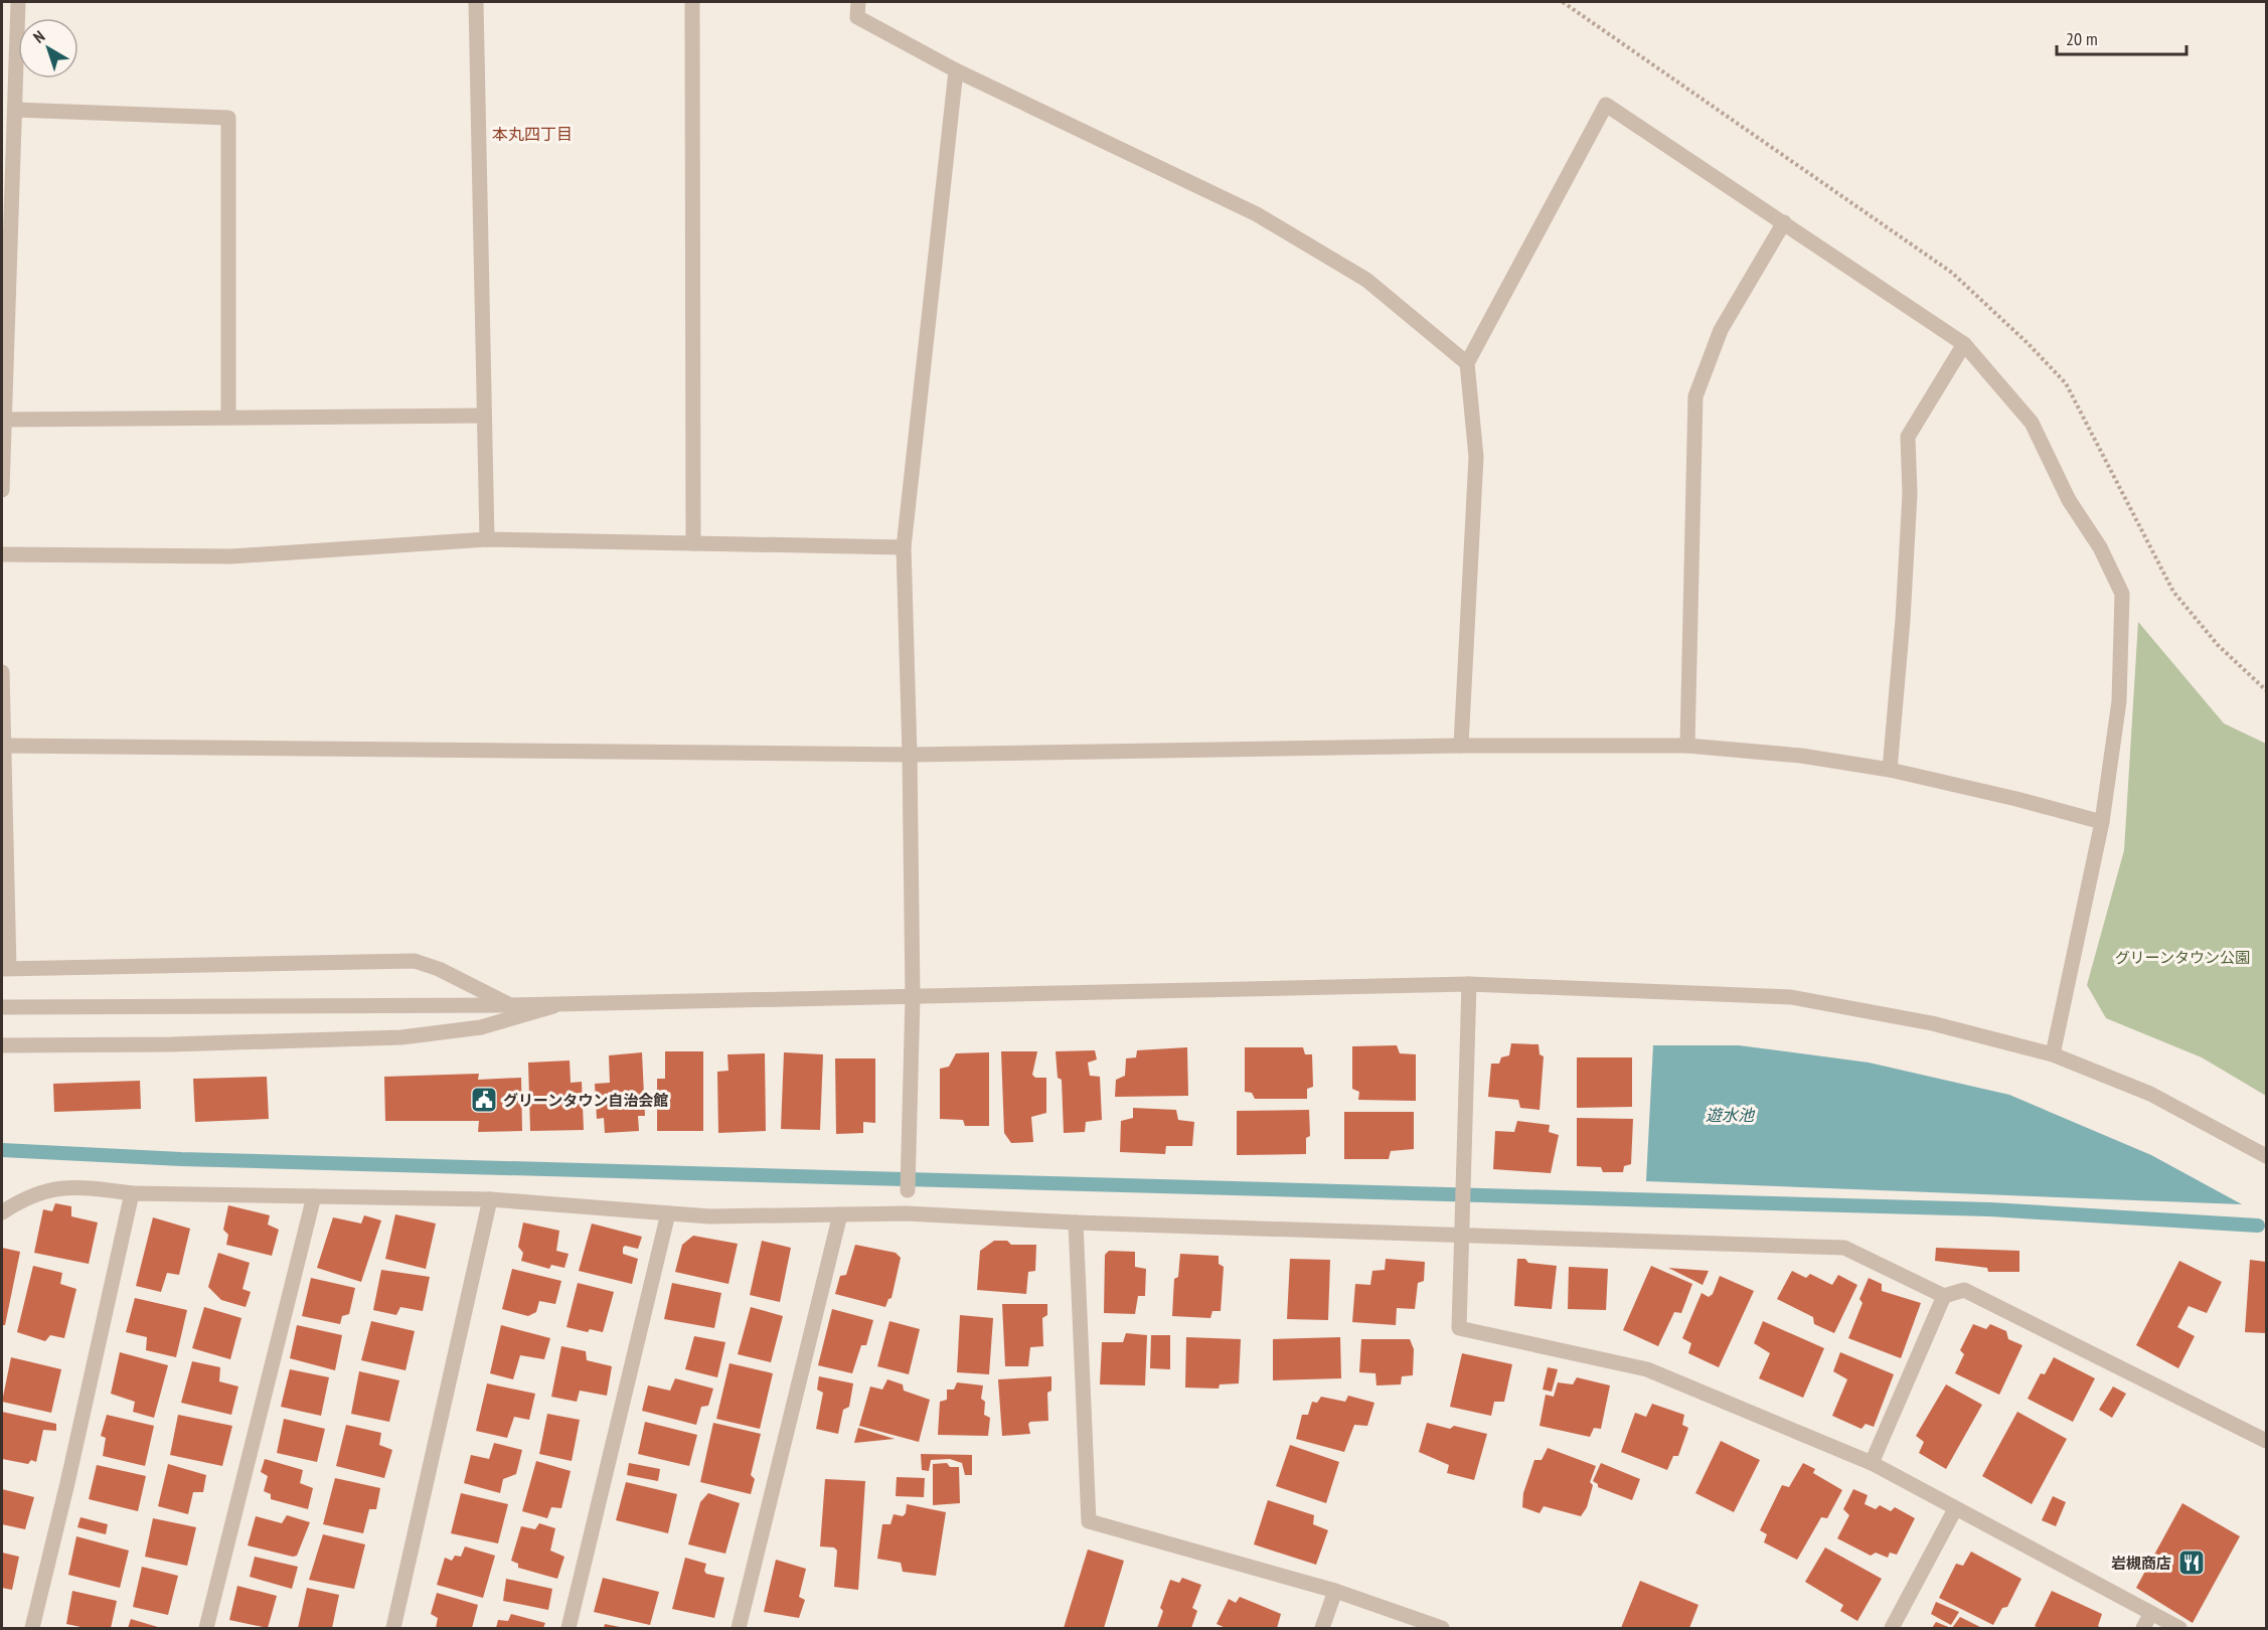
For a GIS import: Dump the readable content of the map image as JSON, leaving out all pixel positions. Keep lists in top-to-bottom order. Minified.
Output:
{"districts":["本丸四丁目"],"water":["遊水池"],"parks":["グリーンタウン公園"],"places":{"public building":["グリーンタウン自治会館"],"restaurant":["岩槻商店"]},"scale_bar":"20 m","north":"top left"}
